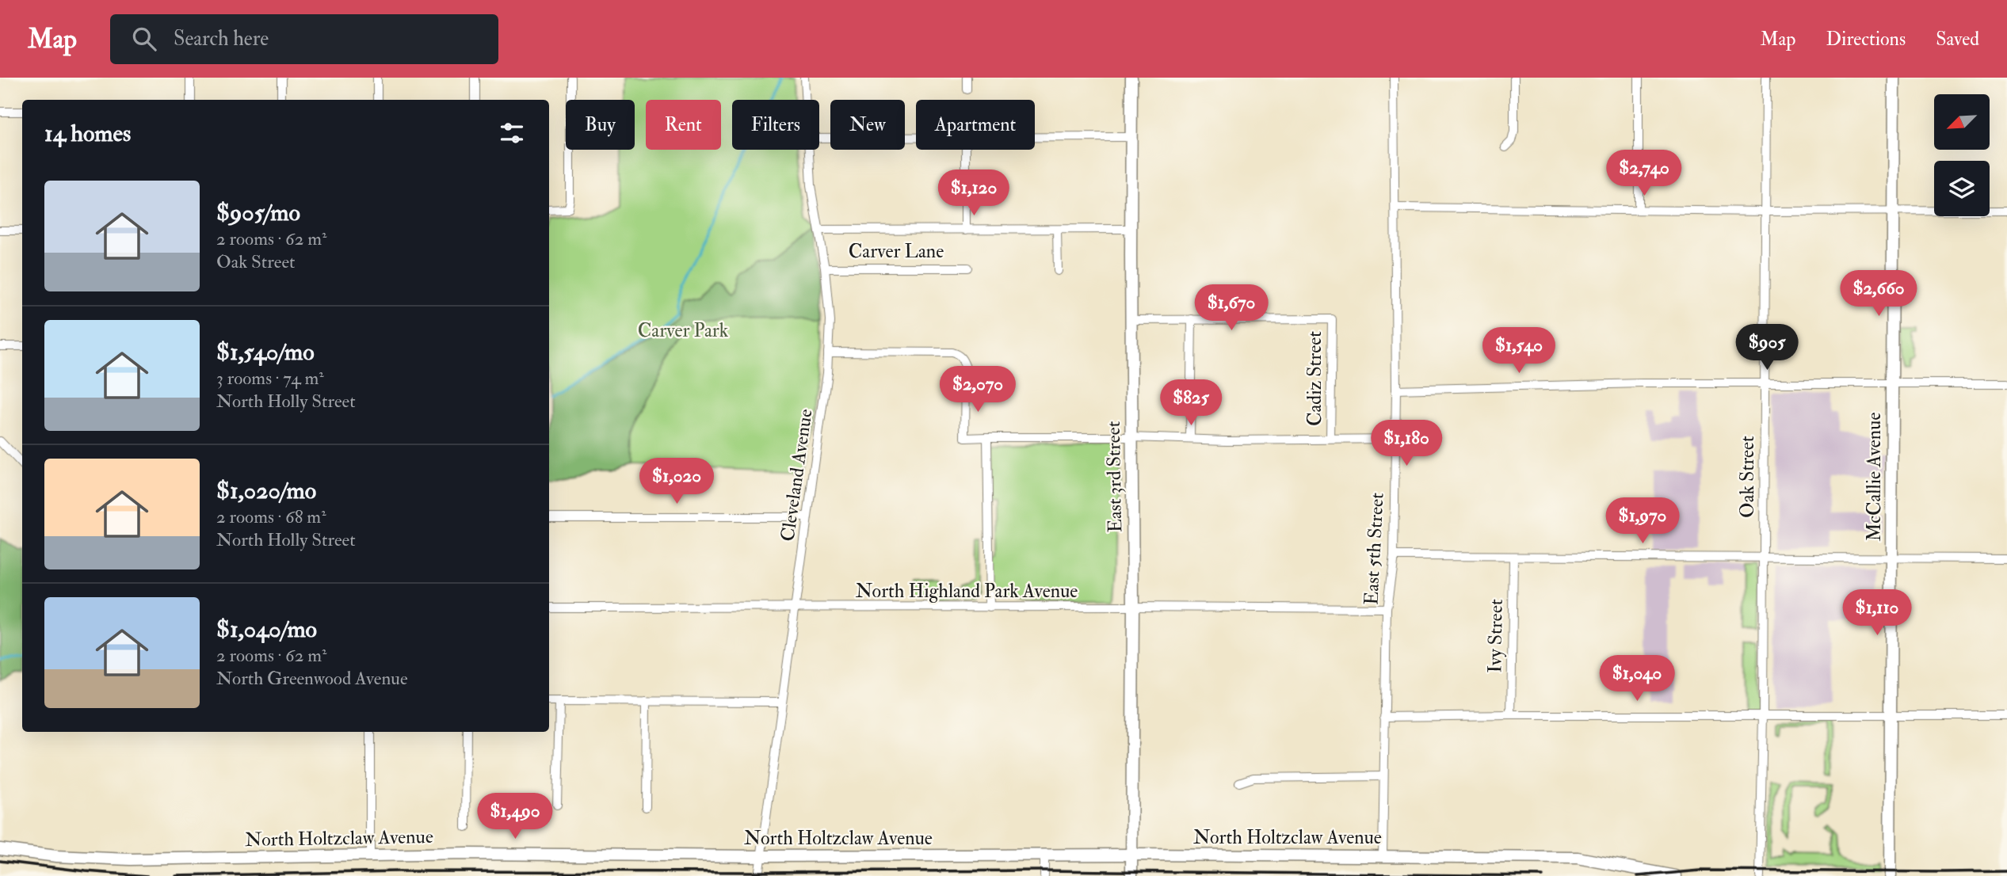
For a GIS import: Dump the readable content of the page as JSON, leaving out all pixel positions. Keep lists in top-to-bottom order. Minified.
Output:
{"streets":{"main road":["East 3rd Street","McCallie Avenue","North Holtzclaw Avenue"],"street":["Carver Lane","Cadiz Street","Cleveland Avenue","Oak Street","East 5th Street","North Highland Park Avenue","Ivy Street"]},"crossings":[["Carver Lane","Cleveland Avenue"],["Cleveland Avenue","North Highland Park Avenue"],["Cleveland Avenue","North Holtzclaw Avenue"],["East 3rd Street","North Highland Park Avenue"],["East 3rd Street","North Holtzclaw Avenue"],["East 5th Street","North Highland Park Avenue"],["East 5th Street","North Holtzclaw Avenue"]],"parks":["Carver Park"],"north":"bottom left","page":{"header":"Map","search":"Search here","nav":["Map","Directions","Saved"],"chip":["Buy","Rent","Filters","New","Apartment"],"heading":"14 homes","price":["$2,740","$1,120","$2,660","$1,670","$905","$1,540","$2,070","$825","$1,180","$1,020","$1,970","$1,110","$1,040","$1,490"],"list":[{"name":"$905/mo","note":"2 rooms · 62 m² · Oak Street"},{"name":"$1,540/mo","note":"3 rooms · 74 m² · North Holly Street"},{"name":"$1,020/mo","note":"2 rooms · 68 m² · North Holly Street"},{"name":"$1,040/mo","note":"2 rooms · 62 m² · North Greenwood Avenue"}]}}
